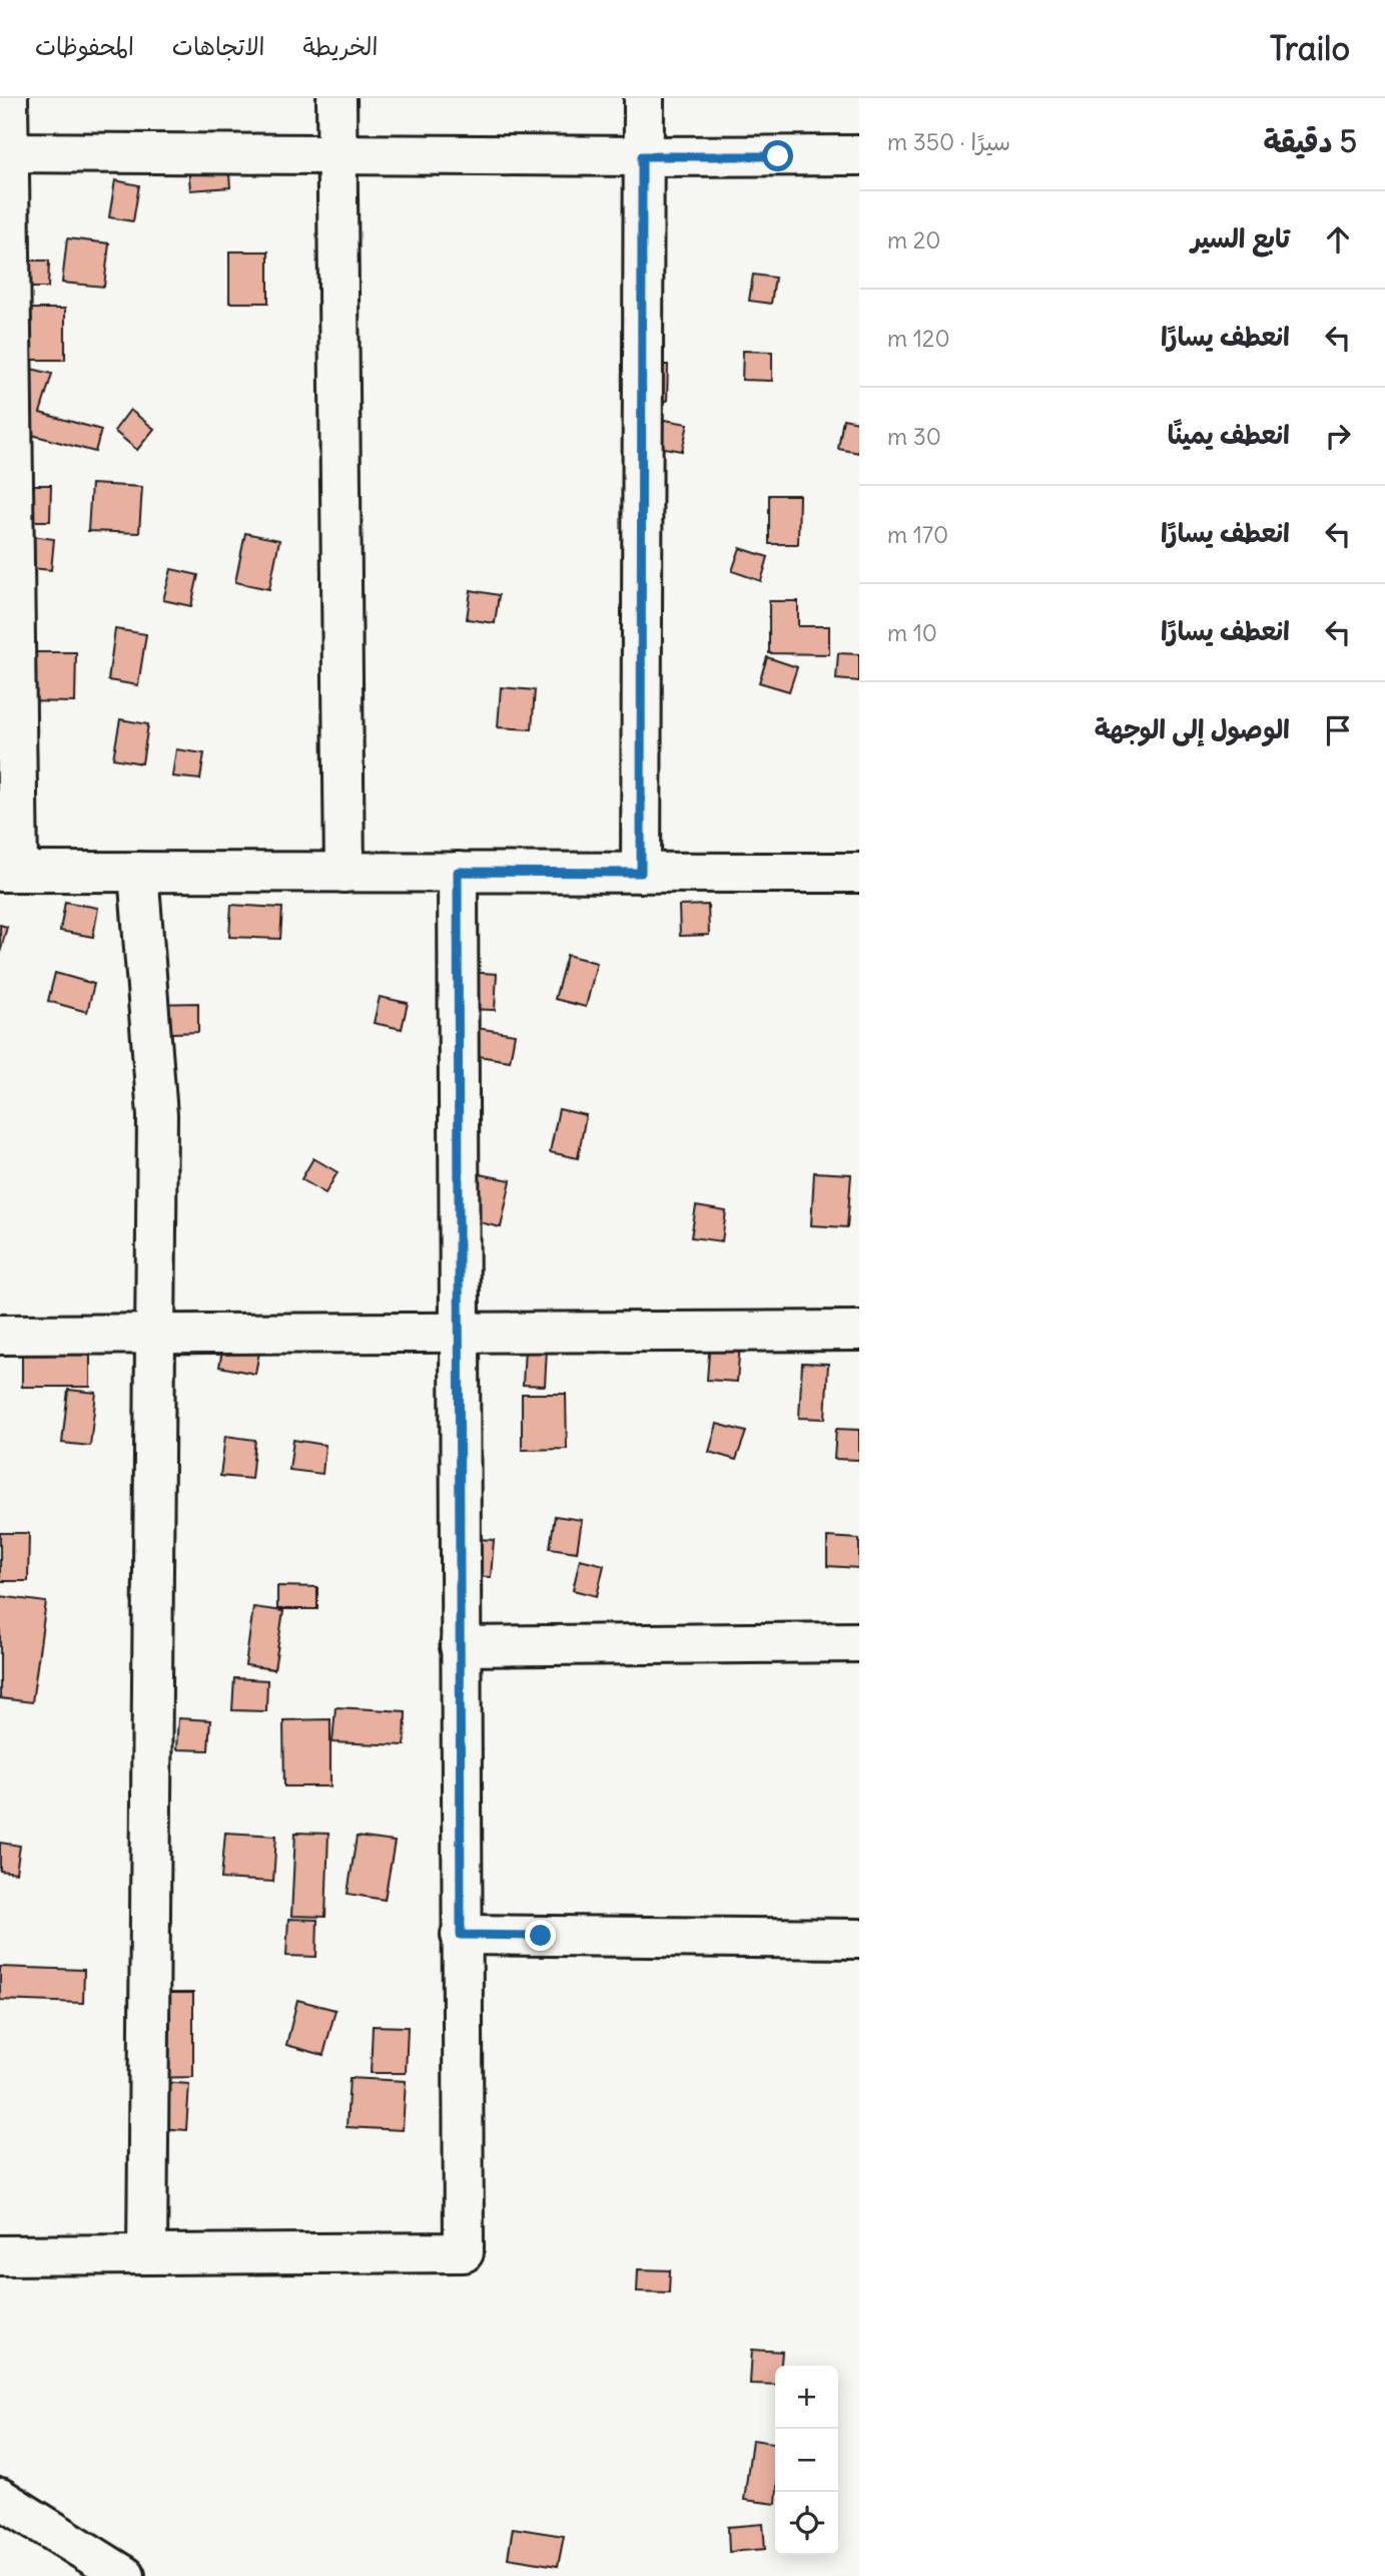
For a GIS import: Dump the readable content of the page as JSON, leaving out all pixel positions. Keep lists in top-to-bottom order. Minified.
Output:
{"page":{"header":"Trailo","nav":["الخريطة","الاتجاهات","المحفوظات"],"heading":["5 دقيقة","سيرًا · 350 m"],"list":[["تابع السير","20 m"],["انعطف يسارًا","120 m"],["انعطف يمينًا","30 m"],["انعطف يسارًا","170 m"],["انعطف يسارًا","10 m"],"الوصول إلى الوجهة"],"map_buttons":["+","−"]}}
